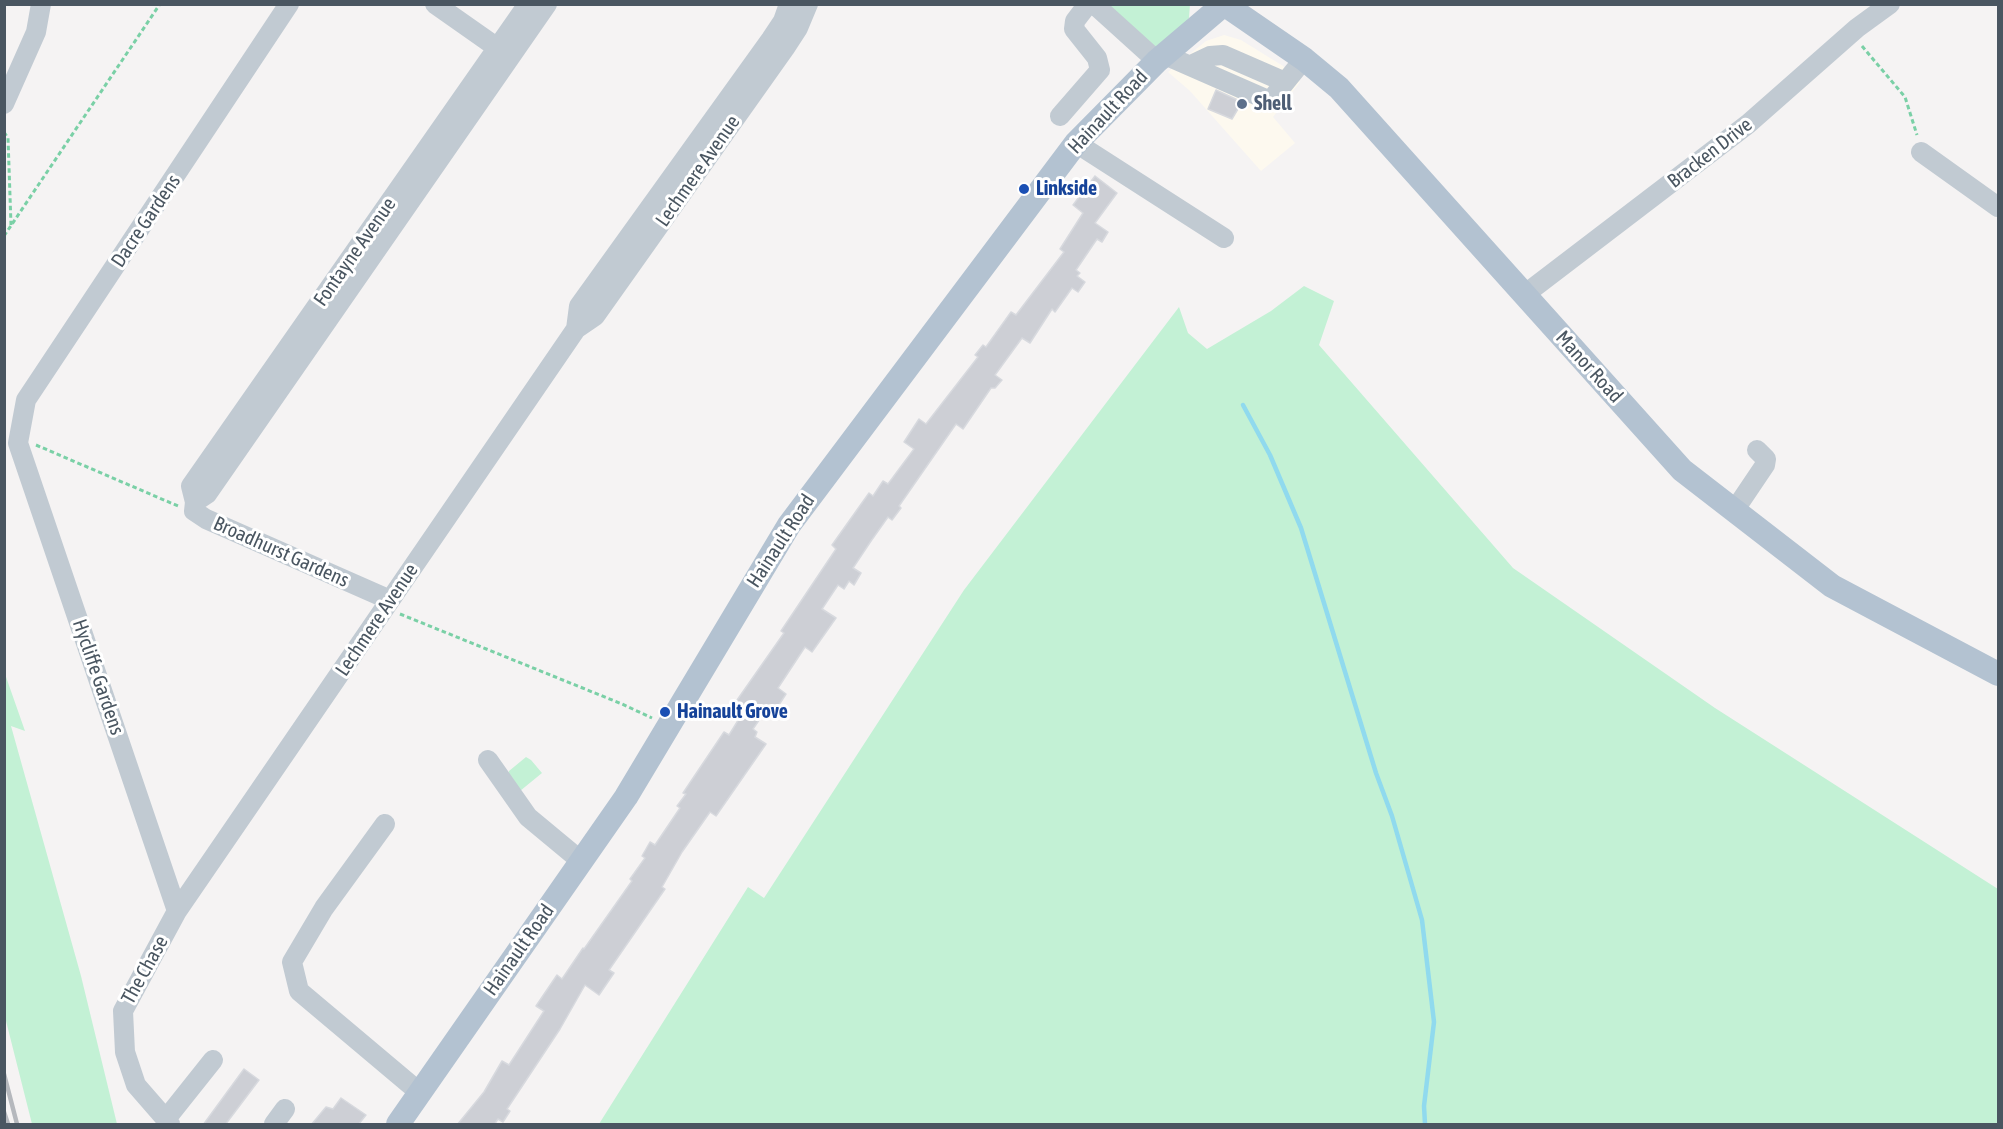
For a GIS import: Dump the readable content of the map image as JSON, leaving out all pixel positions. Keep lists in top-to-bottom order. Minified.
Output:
{"streets":{"main road":["Hainault Road","Manor Road"],"street":["Bracken Drive","Lechmere Avenue","Dacre Gardens","Fontayne Avenue","Broadhurst Gardens","Hycliffe Gardens","The Chase"]},"crossings":[["Hainault Road","Manor Road"],["Bracken Drive","Manor Road"],["Lechmere Avenue","Broadhurst Gardens"],["Lechmere Avenue","Hycliffe Gardens"],["Lechmere Avenue","The Chase"],["Dacre Gardens","Hycliffe Gardens"],["Fontayne Avenue","Broadhurst Gardens"],["Hycliffe Gardens","The Chase"]],"places":["Shell","Linkside","Hainault Grove"]}
